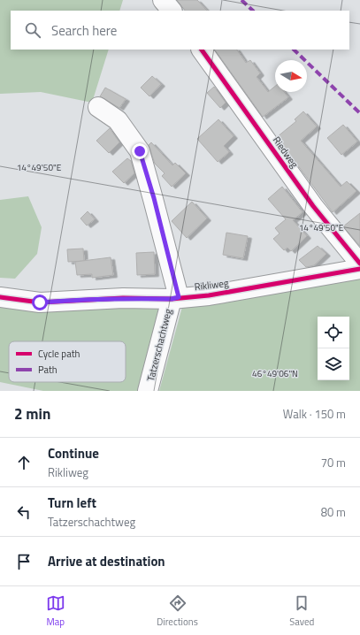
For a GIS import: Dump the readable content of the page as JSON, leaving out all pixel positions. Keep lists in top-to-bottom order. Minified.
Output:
{"streets":{"street":["Riedweg","Rikliweg","Tatzerschachtweg"]},"crossings":[["Rikliweg","Tatzerschachtweg"]],"legend":["Cycle path","Path"],"north":"right","page":{"search":"Search here","heading":["2 min","Walk · 150 m"],"list":[["Continue","Rikliweg","70 m"],["Turn left","Tatzerschachtweg","80 m"],"Arrive at destination"],"nav":["Map","Directions","Saved"]},"coordinates":["14°49'50\"E","46°49'06\"N"]}
